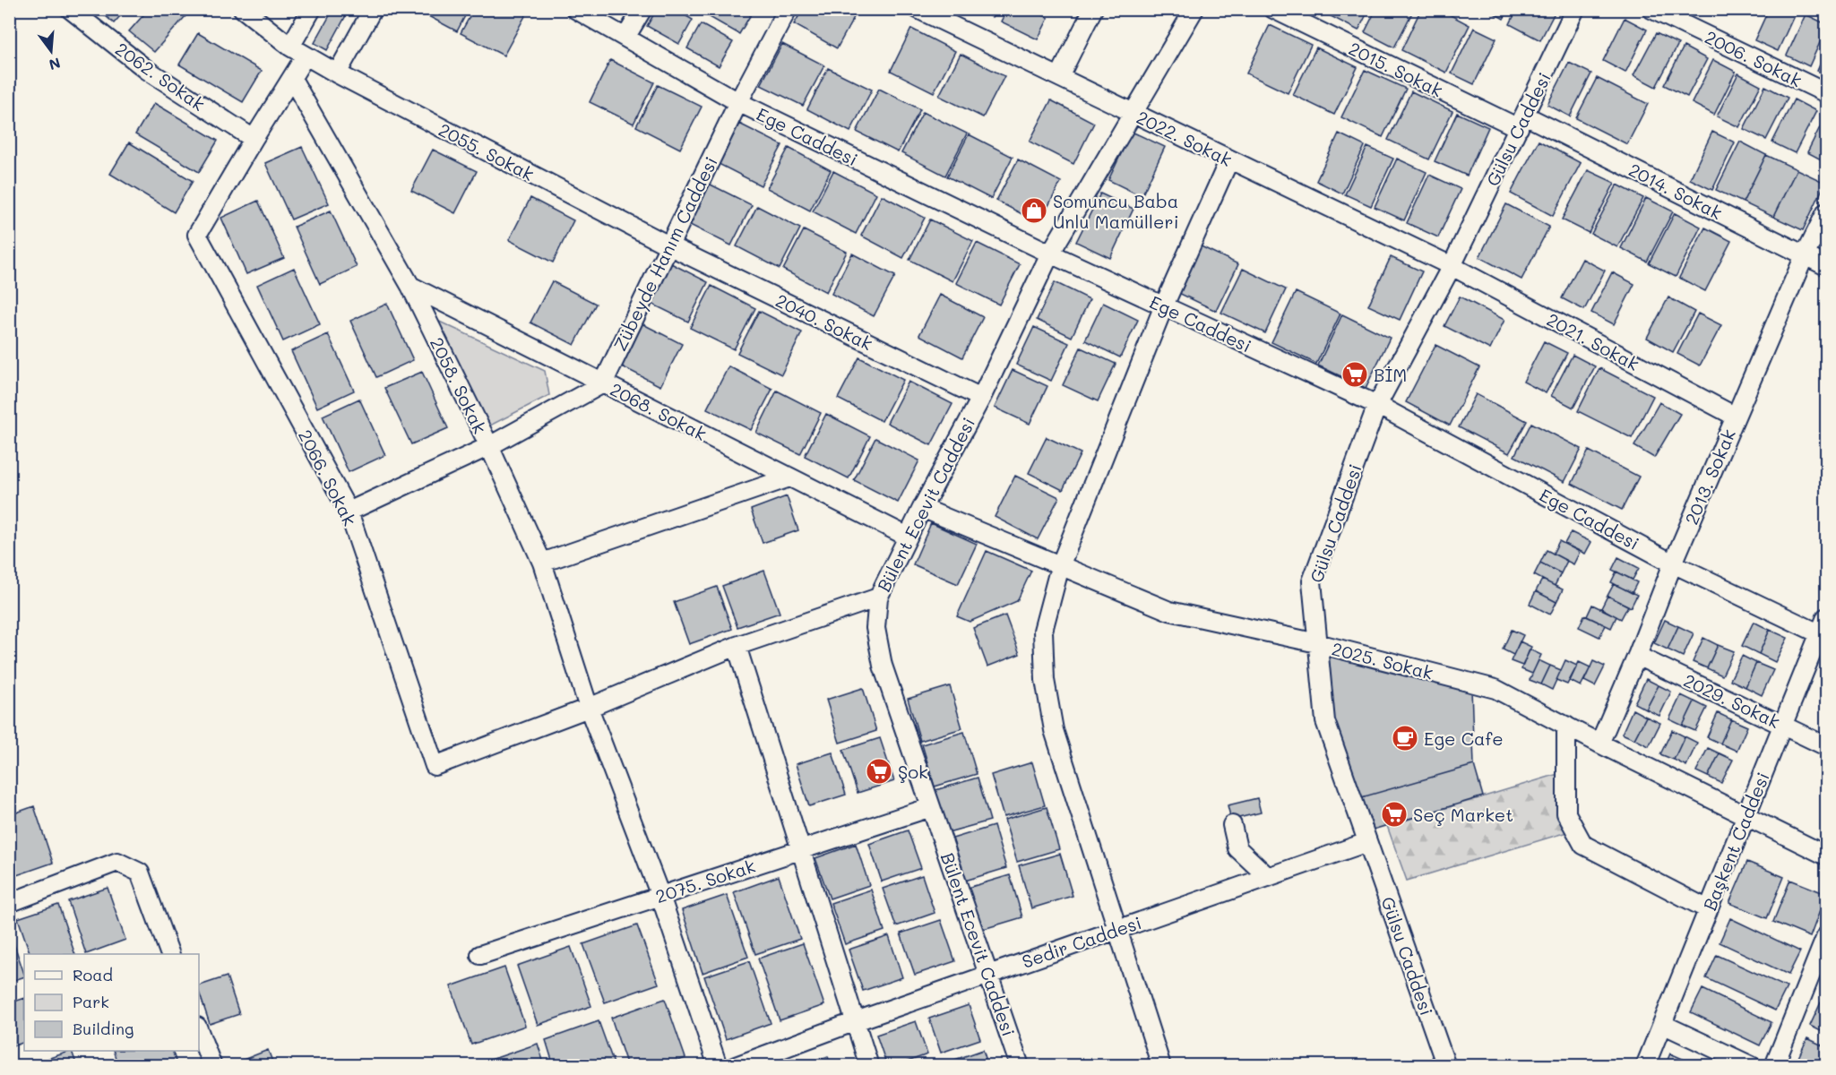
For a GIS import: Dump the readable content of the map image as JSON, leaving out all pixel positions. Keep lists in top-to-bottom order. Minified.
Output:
{"streets":{"street":["2006. Sokak","2015. Sokak","2062. Sokak","Gülsu Caddesi","Ege Caddesi","2022. Sokak","2055. Sokak","2014. Sokak","Zübeyde Hanım Caddesi","2040. Sokak","2021. Sokak","2058. Sokak","2068. Sokak","2013. Sokak","2066. Sokak","Bülent Ecevit Caddesi","2025. Sokak","2029. Sokak","Başkent Caddesi","2075. Sokak","Sedir Caddesi"]},"crossings":[["2015. Sokak","Gülsu Caddesi"],["2015. Sokak","2014. Sokak"],["2062. Sokak","2066. Sokak"],["Gülsu Caddesi","Ege Caddesi"],["Gülsu Caddesi","2022. Sokak"],["Gülsu Caddesi","2014. Sokak"],["Gülsu Caddesi","2021. Sokak"],["Gülsu Caddesi","2025. Sokak"],["Gülsu Caddesi","Sedir Caddesi"],["Ege Caddesi","Zübeyde Hanım Caddesi"],["Ege Caddesi","2013. Sokak"],["Ege Caddesi","Bülent Ecevit Caddesi"],["Ege Caddesi","Başkent Caddesi"],["2022. Sokak","2021. Sokak"],["2022. Sokak","Bülent Ecevit Caddesi"],["2055. Sokak","Zübeyde Hanım Caddesi"],["2055. Sokak","2040. Sokak"],["2014. Sokak","2013. Sokak"],["Zübeyde Hanım Caddesi","2040. Sokak"],["Zübeyde Hanım Caddesi","2068. Sokak"],["2040. Sokak","Bülent Ecevit Caddesi"],["2021. Sokak","2013. Sokak"],["2058. Sokak","2068. Sokak"],["2058. Sokak","2066. Sokak"],["2058. Sokak","2075. Sokak"],["2068. Sokak","Bülent Ecevit Caddesi"],["2013. Sokak","2025. Sokak"],["2013. Sokak","2029. Sokak"],["Bülent Ecevit Caddesi","2025. Sokak"],["Bülent Ecevit Caddesi","2075. Sokak"],["Bülent Ecevit Caddesi","Sedir Caddesi"],["2025. Sokak","Başkent Caddesi"],["2029. Sokak","Başkent Caddesi"]],"places":{"shop":["Somuncu Baba Unlu Mamülleri"],"supermarket":["BİM","Şok","Seç Market"],"cafe":["Ege Cafe"]},"legend":["Road","Park","Building"],"north":"bottom"}
